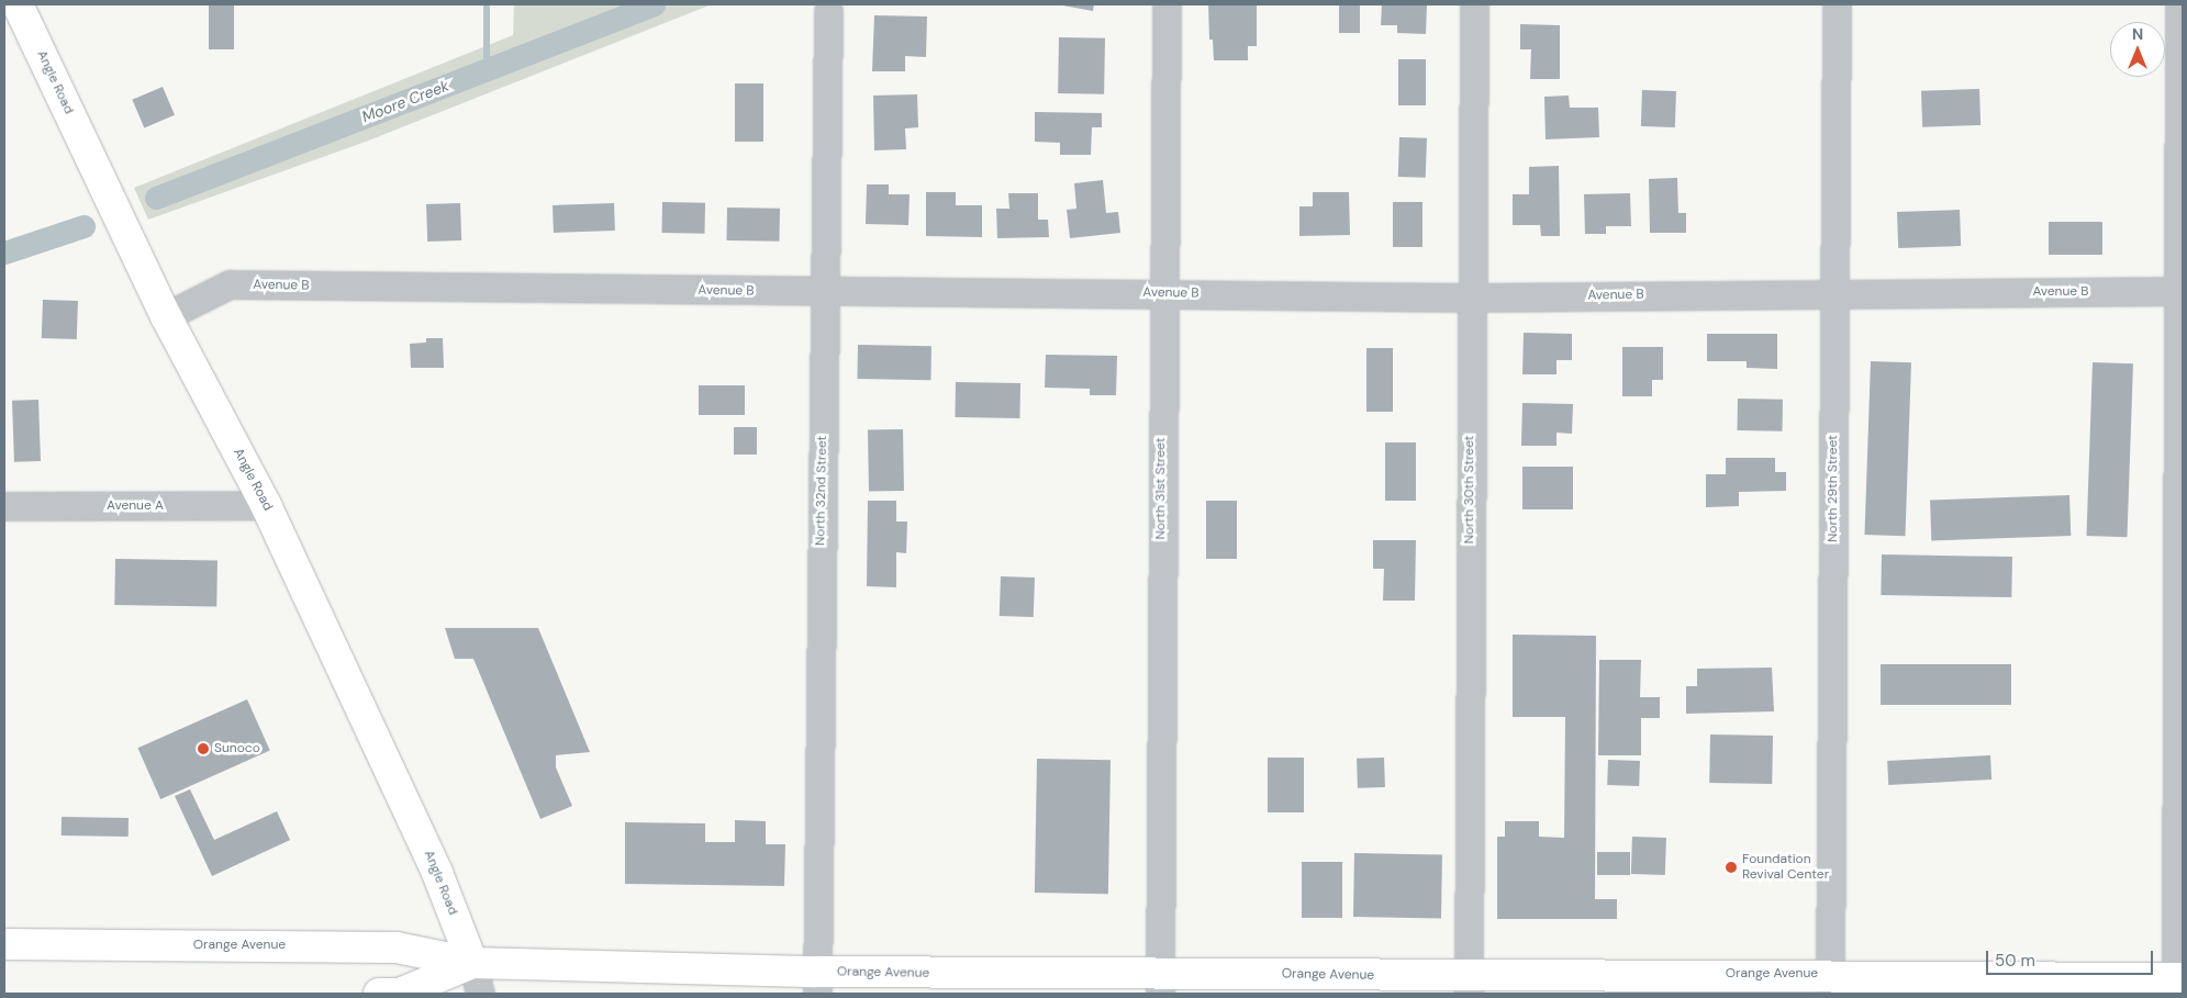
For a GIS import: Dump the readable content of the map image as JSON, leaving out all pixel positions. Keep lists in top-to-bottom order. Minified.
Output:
{"streets":{"main road":["Angle Road","Orange Avenue"],"street":["Avenue B","North 31st Street","North 29th Street","North 30th Street","North 32nd Street","Avenue A"]},"crossings":[["Angle Road","Avenue B"],["Angle Road","Avenue A"],["Angle Road","Orange Avenue"],["Avenue B","North 31st Street"],["Avenue B","North 29th Street"],["Avenue B","North 30th Street"],["Avenue B","North 32nd Street"],["North 31st Street","Orange Avenue"],["North 29th Street","Orange Avenue"],["North 30th Street","Orange Avenue"],["North 32nd Street","Orange Avenue"]],"water":["Moore Creek"],"places":["Sunoco","Foundation Revival Center"],"scale_bar":"50 m","north":"top"}
